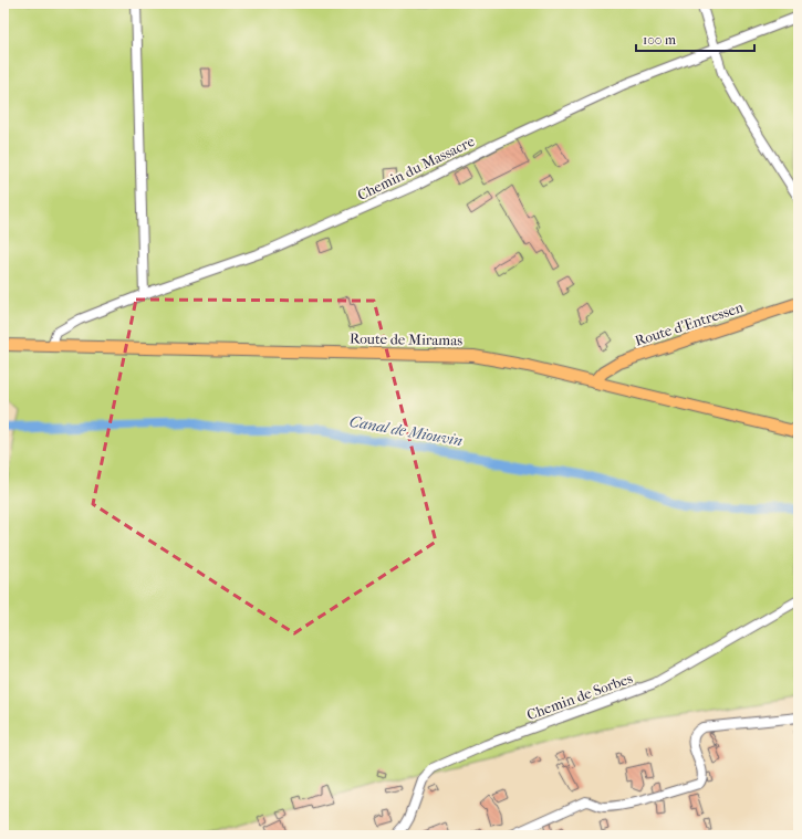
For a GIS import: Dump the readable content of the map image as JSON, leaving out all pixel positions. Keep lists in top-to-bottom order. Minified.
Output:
{"streets":{"main road":["Route d'Entressen","Route de Miramas"],"street":["Chemin du Massacre","Chemin de Sorbes"]},"crossings":[["Chemin du Massacre","Route de Miramas"],["Route d'Entressen","Route de Miramas"]],"water":["Canal de Miouvin"],"scale_bar":"100 m"}
